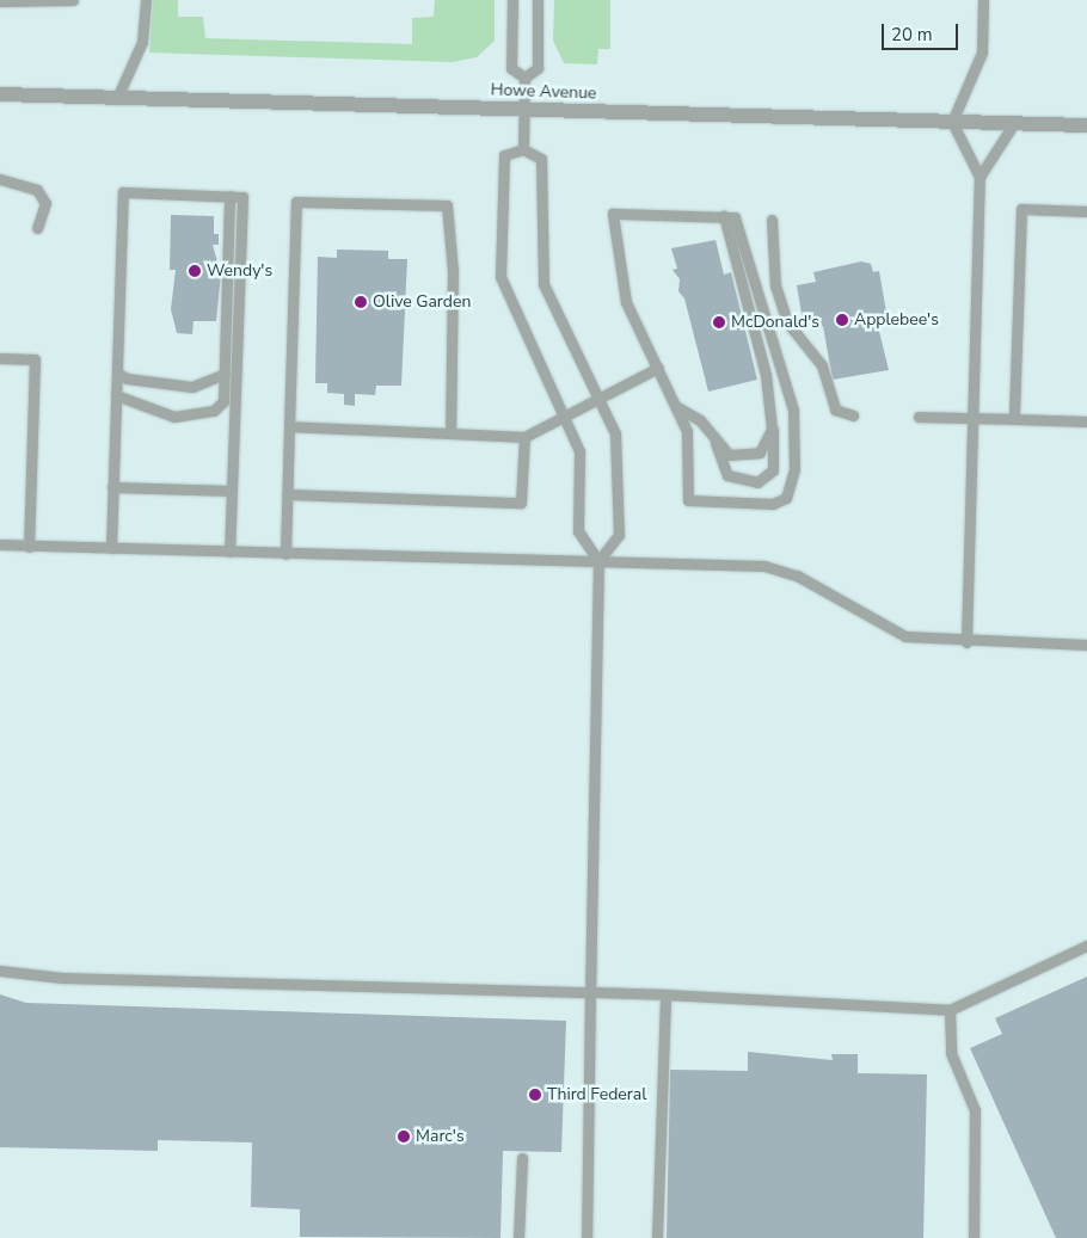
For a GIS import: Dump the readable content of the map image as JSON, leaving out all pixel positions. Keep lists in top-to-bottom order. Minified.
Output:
{"streets":{"street":["Howe Avenue"]},"places":["Wendy's","Olive Garden","Applebee's","McDonald's","Third Federal","Marc's"],"scale_bar":"20 m"}
